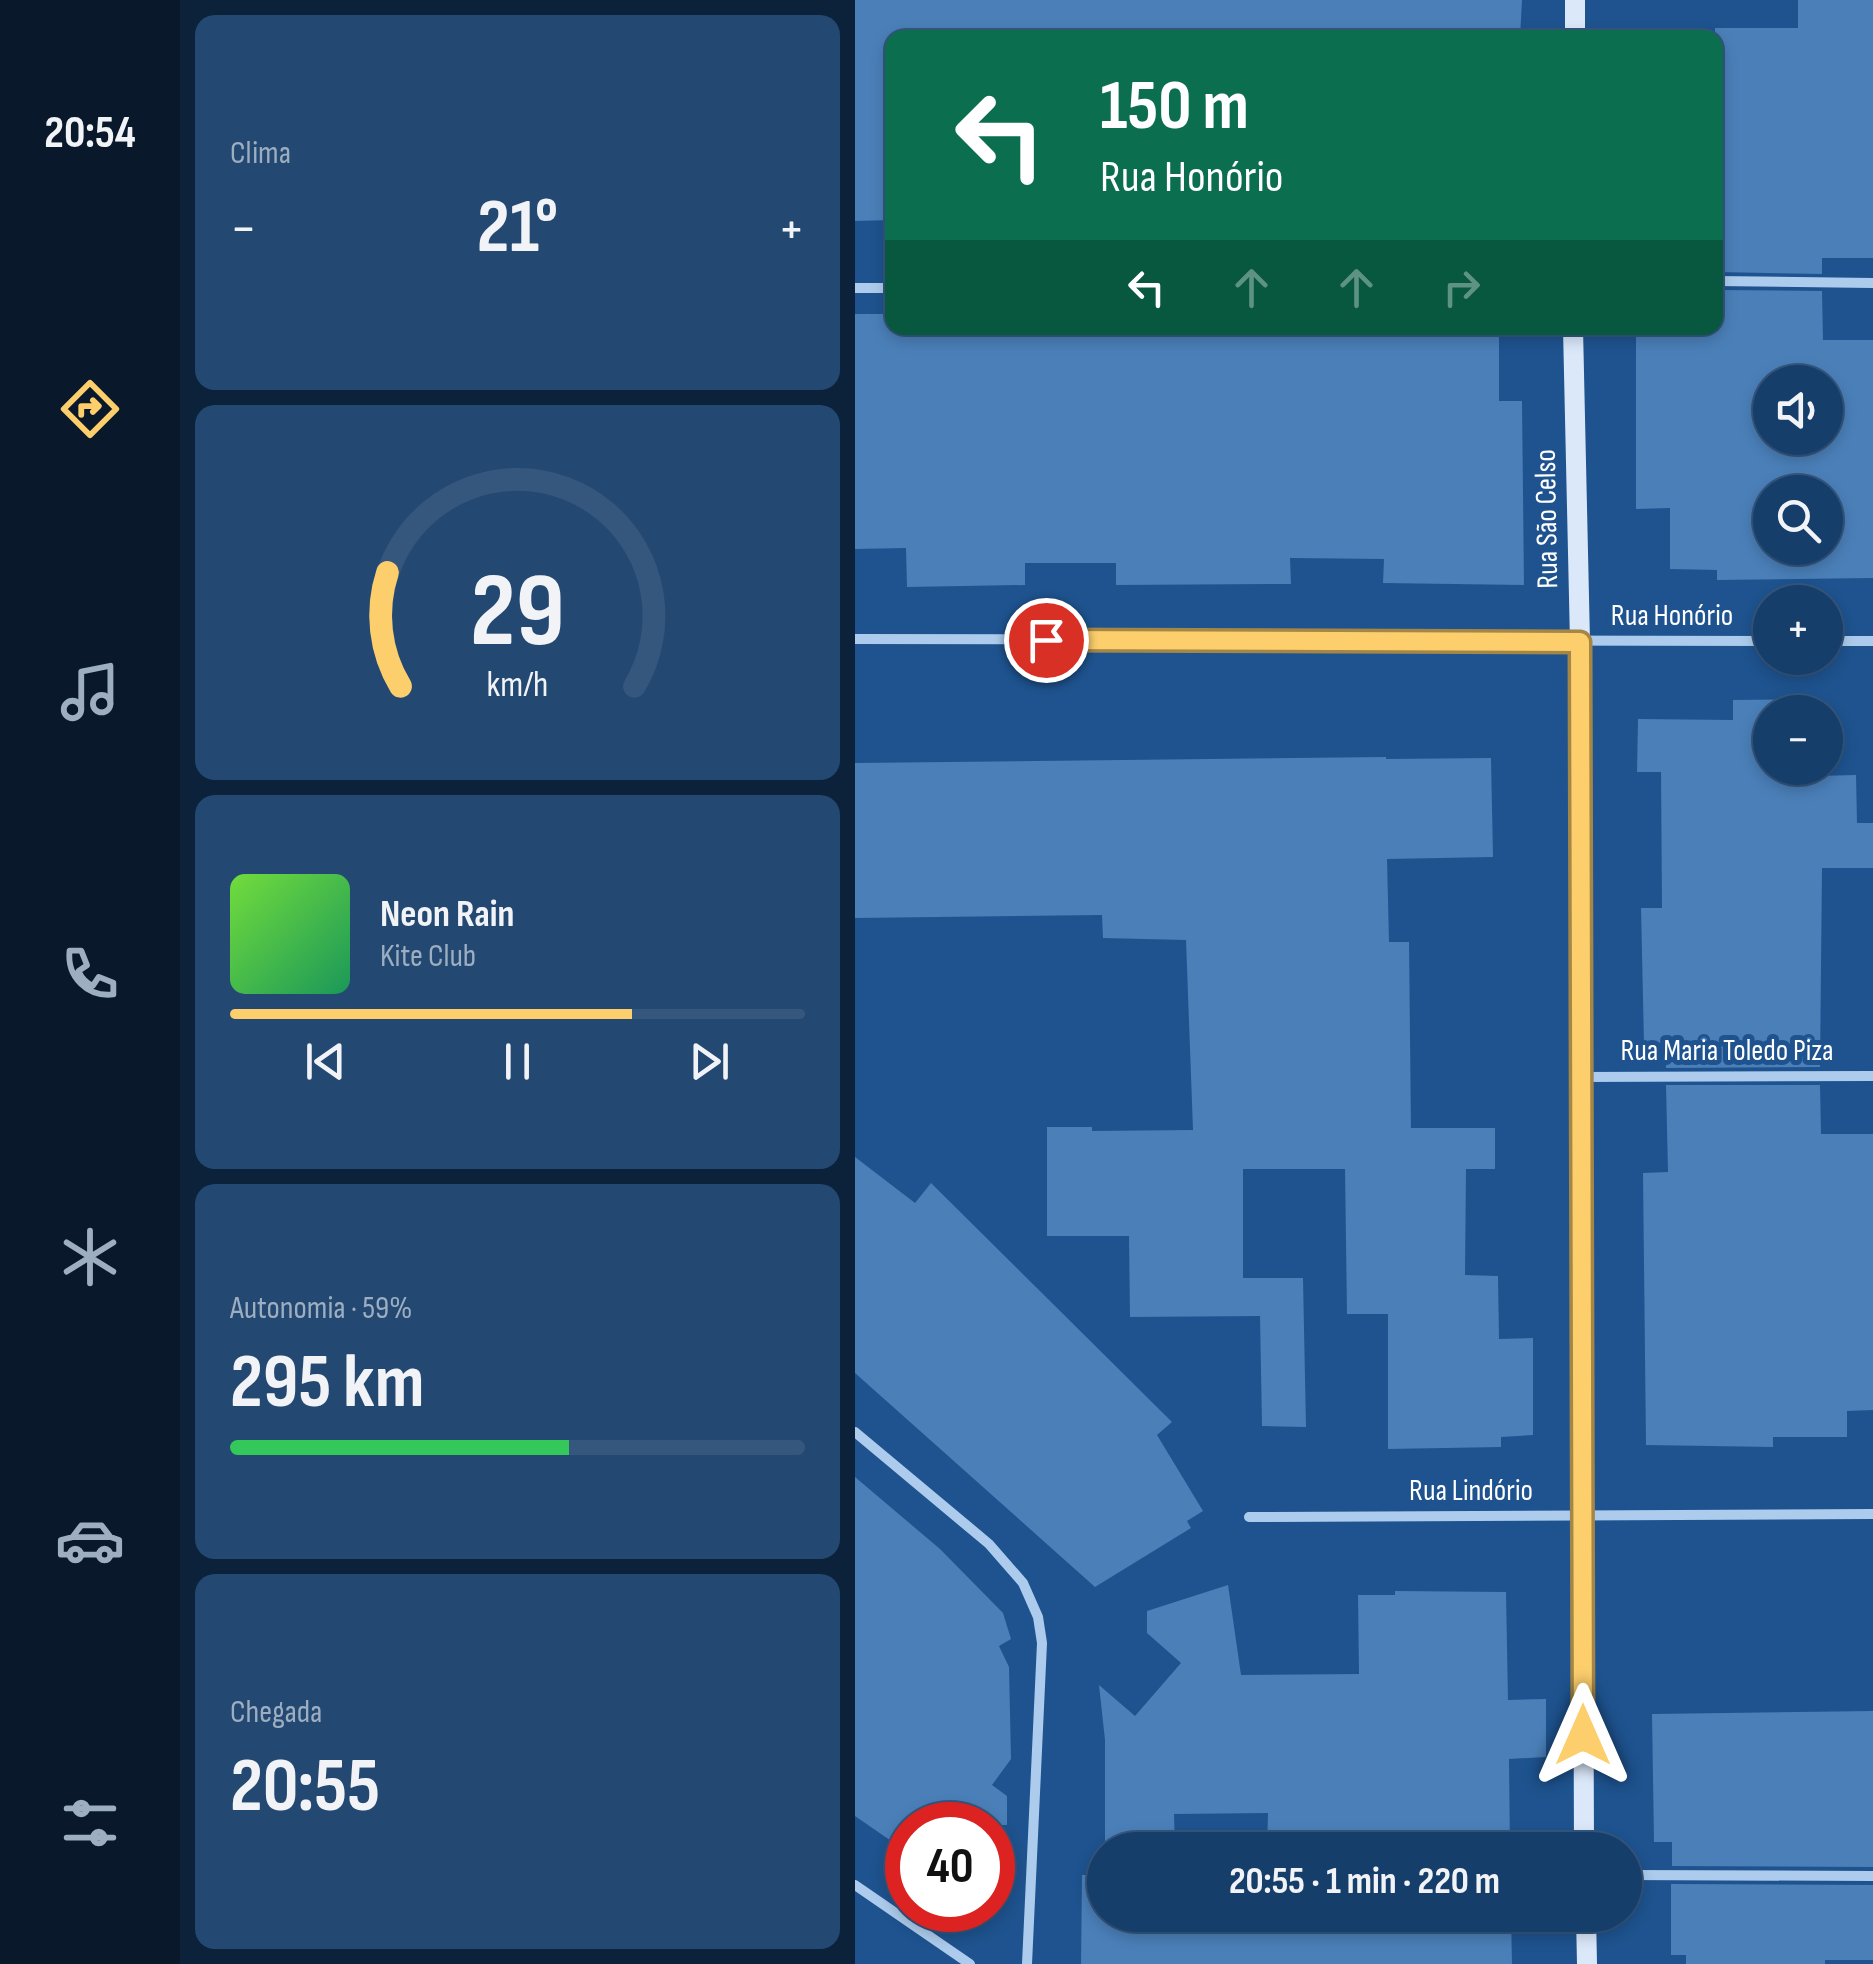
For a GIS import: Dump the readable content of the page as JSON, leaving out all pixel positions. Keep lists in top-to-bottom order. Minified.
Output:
{"streets":{"street":["Rua São Celso","Rua Honório","Rua Maria Toledo Piza","Rua Lindório"]},"crossings":[["Rua São Celso","Rua Honório"],["Rua São Celso","Rua Maria Toledo Piza"],["Rua São Celso","Rua Lindório"]],"page":{"tabs":"20:54","tile":["Clima",["Autonomia · 59%","295 km"],["Chegada","20:55"]],"turn":["150 m","Rua Honório"],"heat":["−","21°","+"],"map_buttons":["+","−"],"song":["Neon Rain","Kite Club"],"limit":"40","trip":"20:55 · 1 min · 220 m","gauge":["29","km/h"]}}
